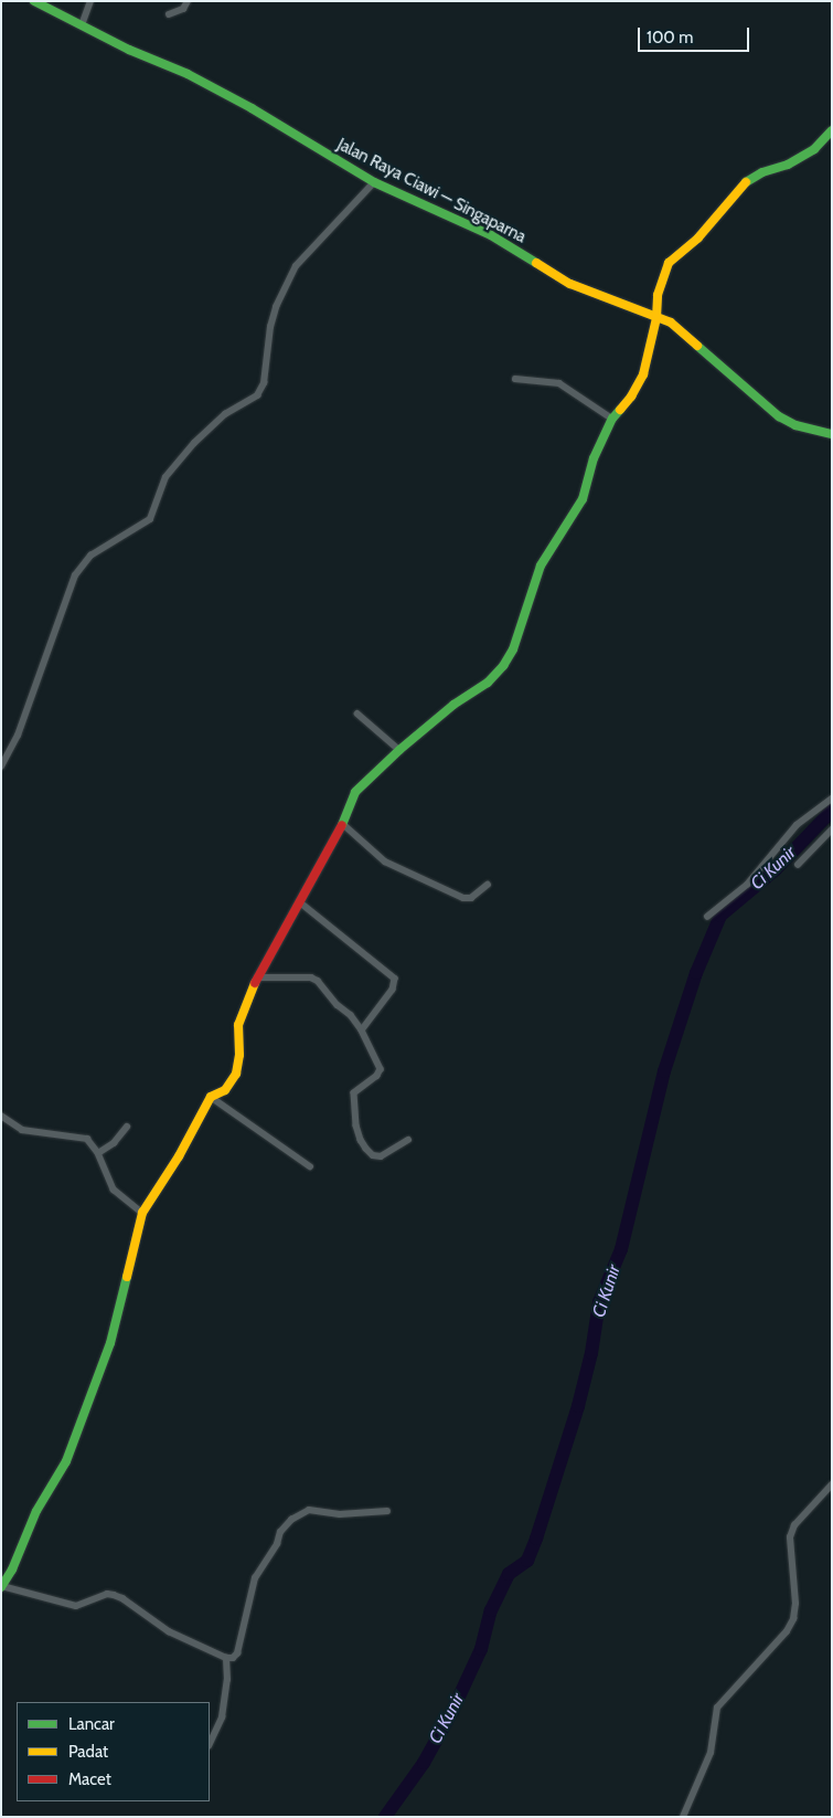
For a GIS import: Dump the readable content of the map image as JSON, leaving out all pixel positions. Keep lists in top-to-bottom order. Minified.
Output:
{"streets":{"street":["Jalan Raya Ciawi — Singaparna"]},"water":["Ci Kunir"],"legend":["Lancar","Padat","Macet"],"scale_bar":"100 m"}
